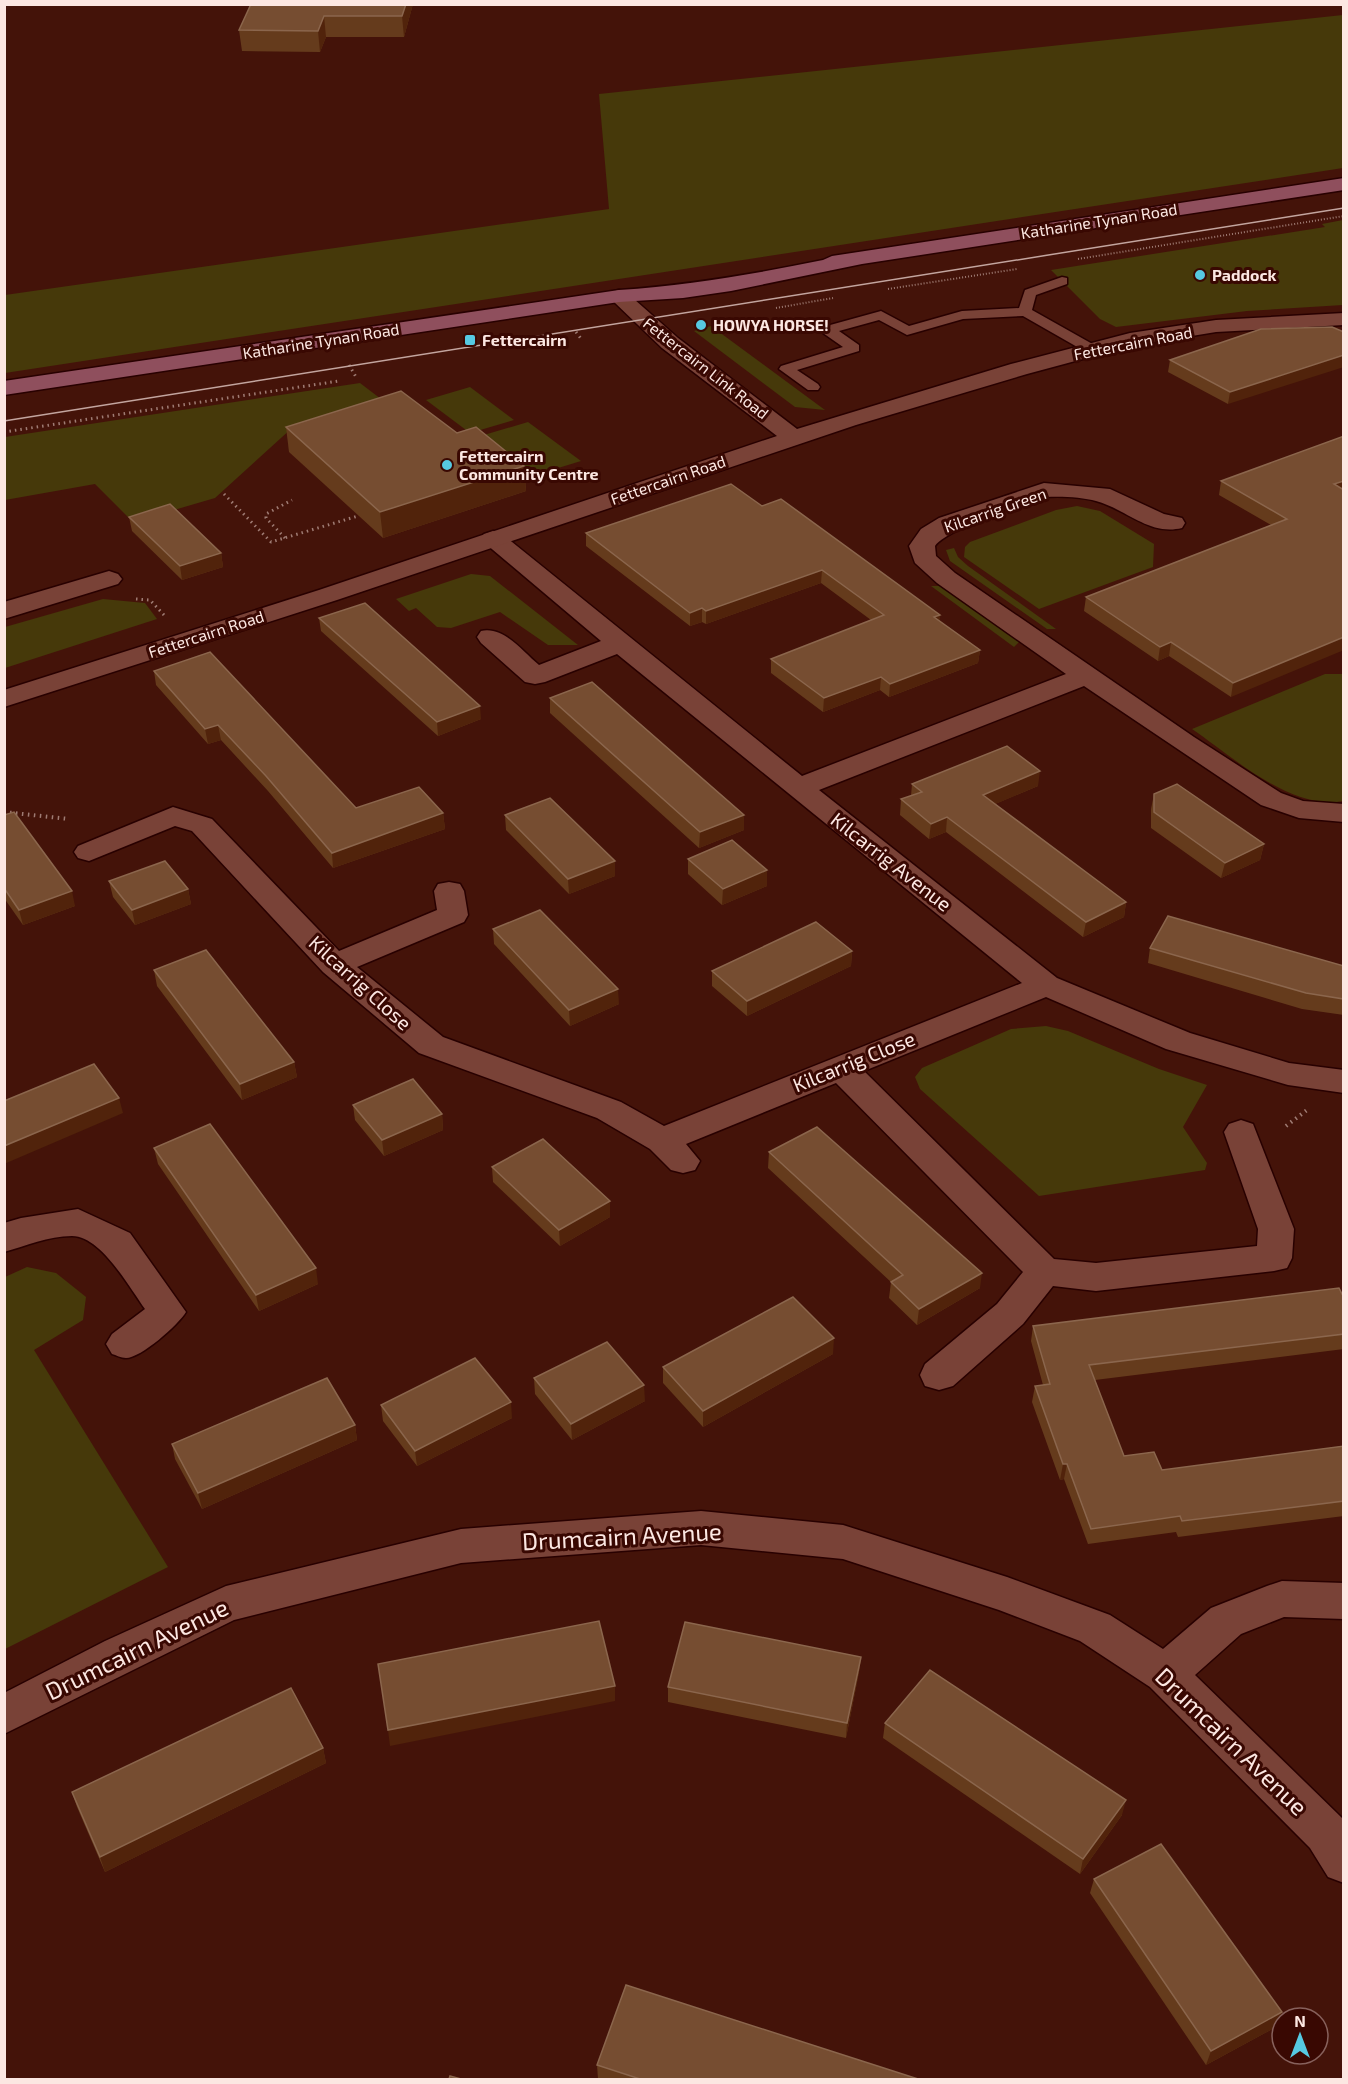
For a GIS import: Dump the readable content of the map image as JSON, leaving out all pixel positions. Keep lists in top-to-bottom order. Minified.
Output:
{"streets":{"main road":["Katharine Tynan Road"],"street":["Fettercairn Road","Fettercairn Link Road","Kilcarrig Green","Kilcarrig Avenue","Kilcarrig Close","Drumcairn Avenue"]},"crossings":[["Katharine Tynan Road","Fettercairn Link Road"],["Fettercairn Road","Fettercairn Link Road"],["Fettercairn Road","Kilcarrig Avenue"],["Kilcarrig Avenue","Kilcarrig Close"]],"places":{"other":["Paddock","HOWYA HORSE!","Fettercairn Community Centre"],"transit":["Fettercairn"]},"north":"top"}
